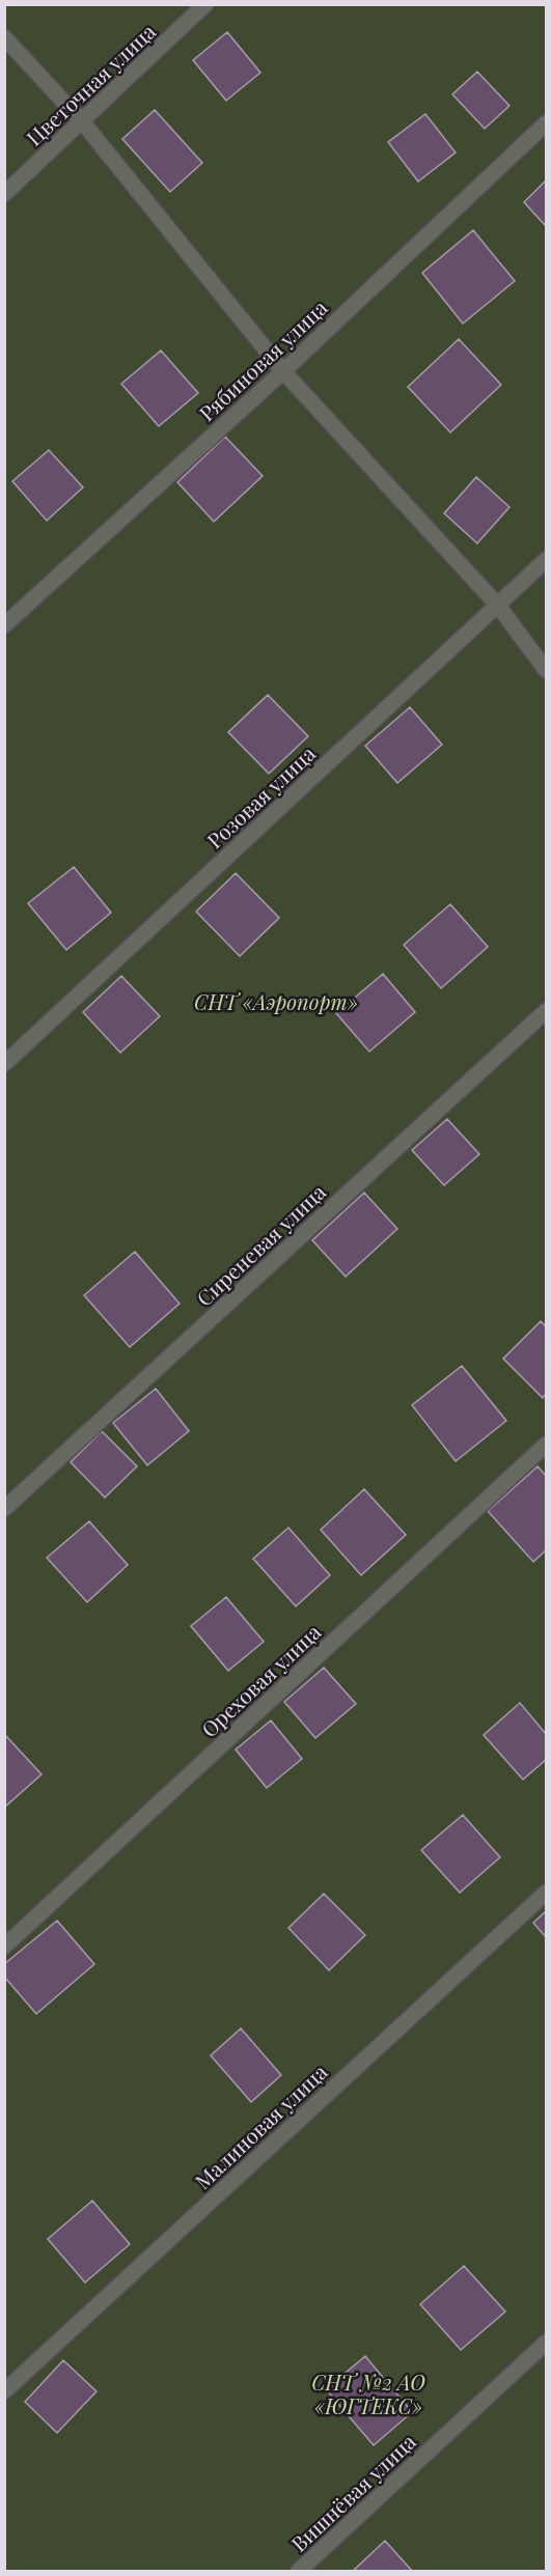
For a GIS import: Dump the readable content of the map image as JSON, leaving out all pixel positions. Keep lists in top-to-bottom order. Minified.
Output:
{"streets":{"street":["Цветочная улица","Рябиновая улица","Розовая улица","Сиреневая улица","Ореховая улица","Малиновая улица","Вишнёвая улица"]},"parks":["СНТ «Аэропорт»","СНТ №2 АО «ЮГТЕКС»"]}
